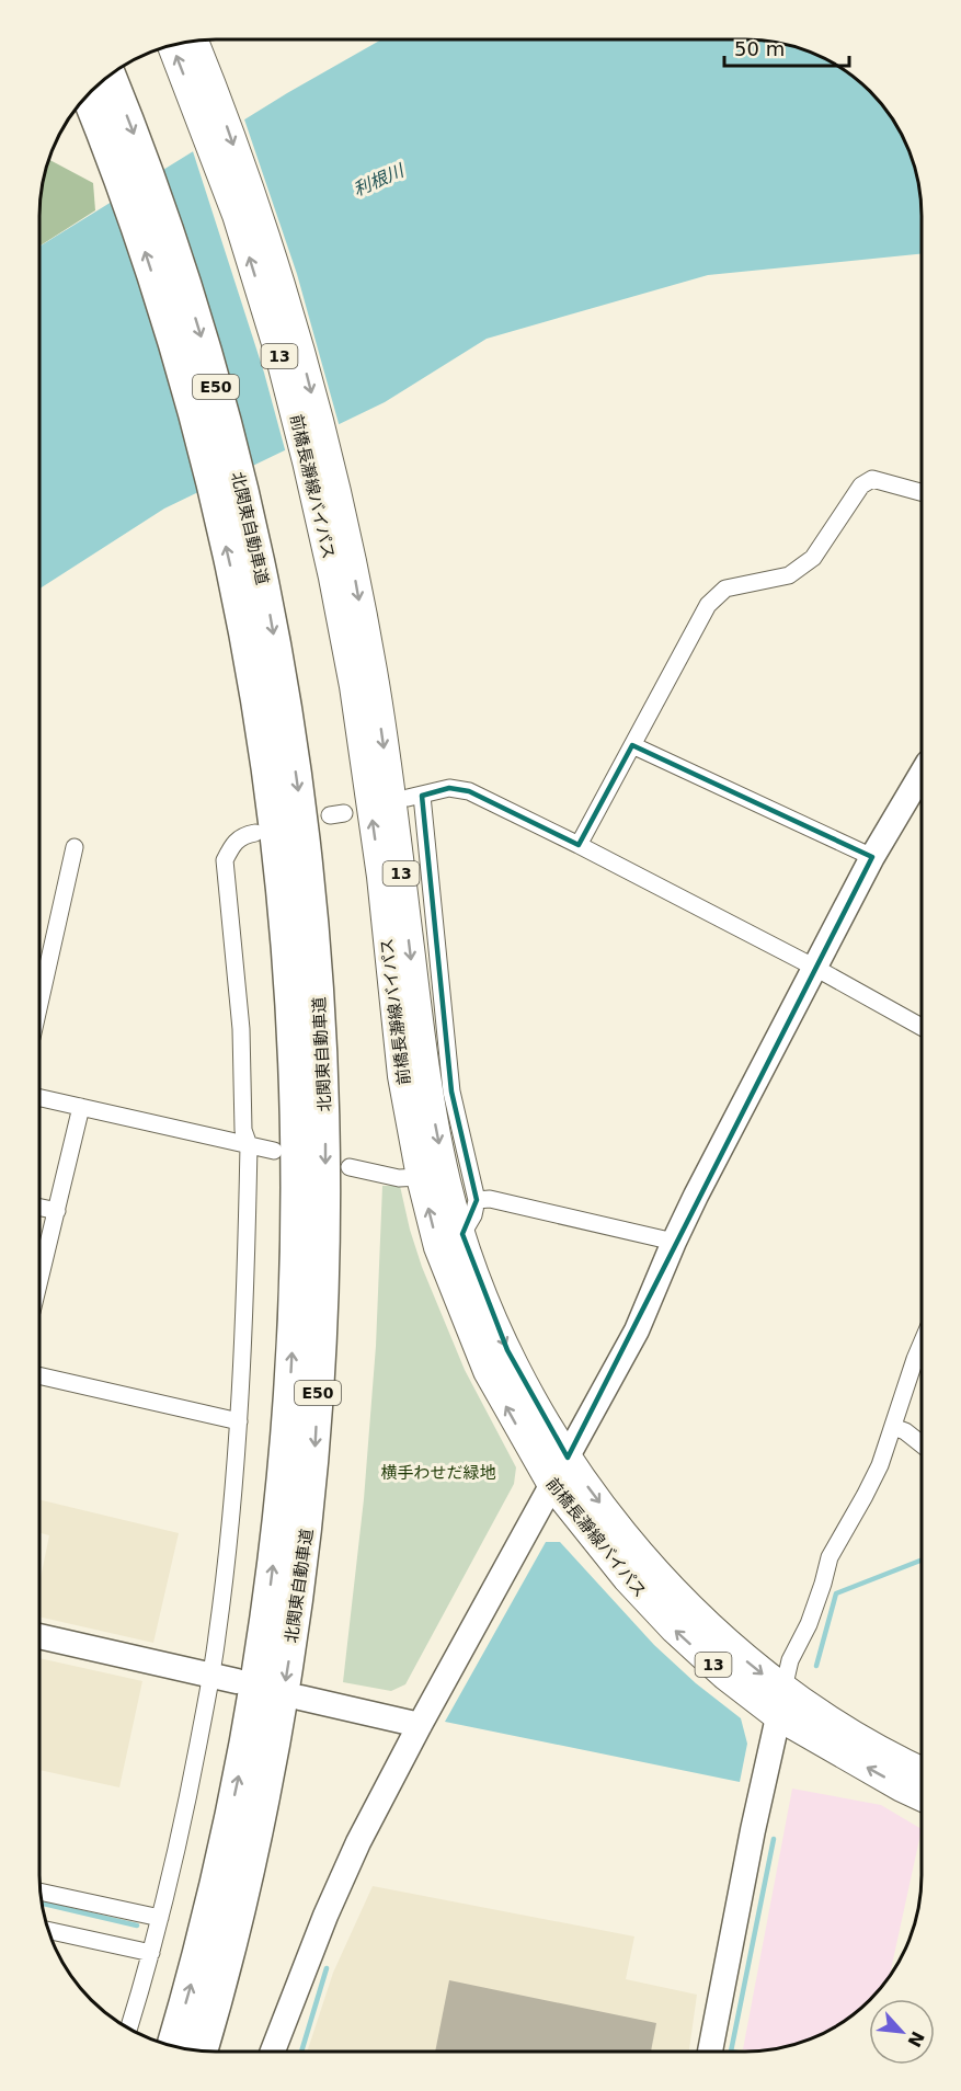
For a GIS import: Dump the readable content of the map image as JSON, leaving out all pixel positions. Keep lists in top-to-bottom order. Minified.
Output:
{"streets":{"highway":["E50","北関東自動車道"],"main road":["13","前橋長瀞線バイパス"]},"water":["利根川"],"parks":["横手わせだ緑地"],"scale_bar":"50 m","north":"bottom right"}
